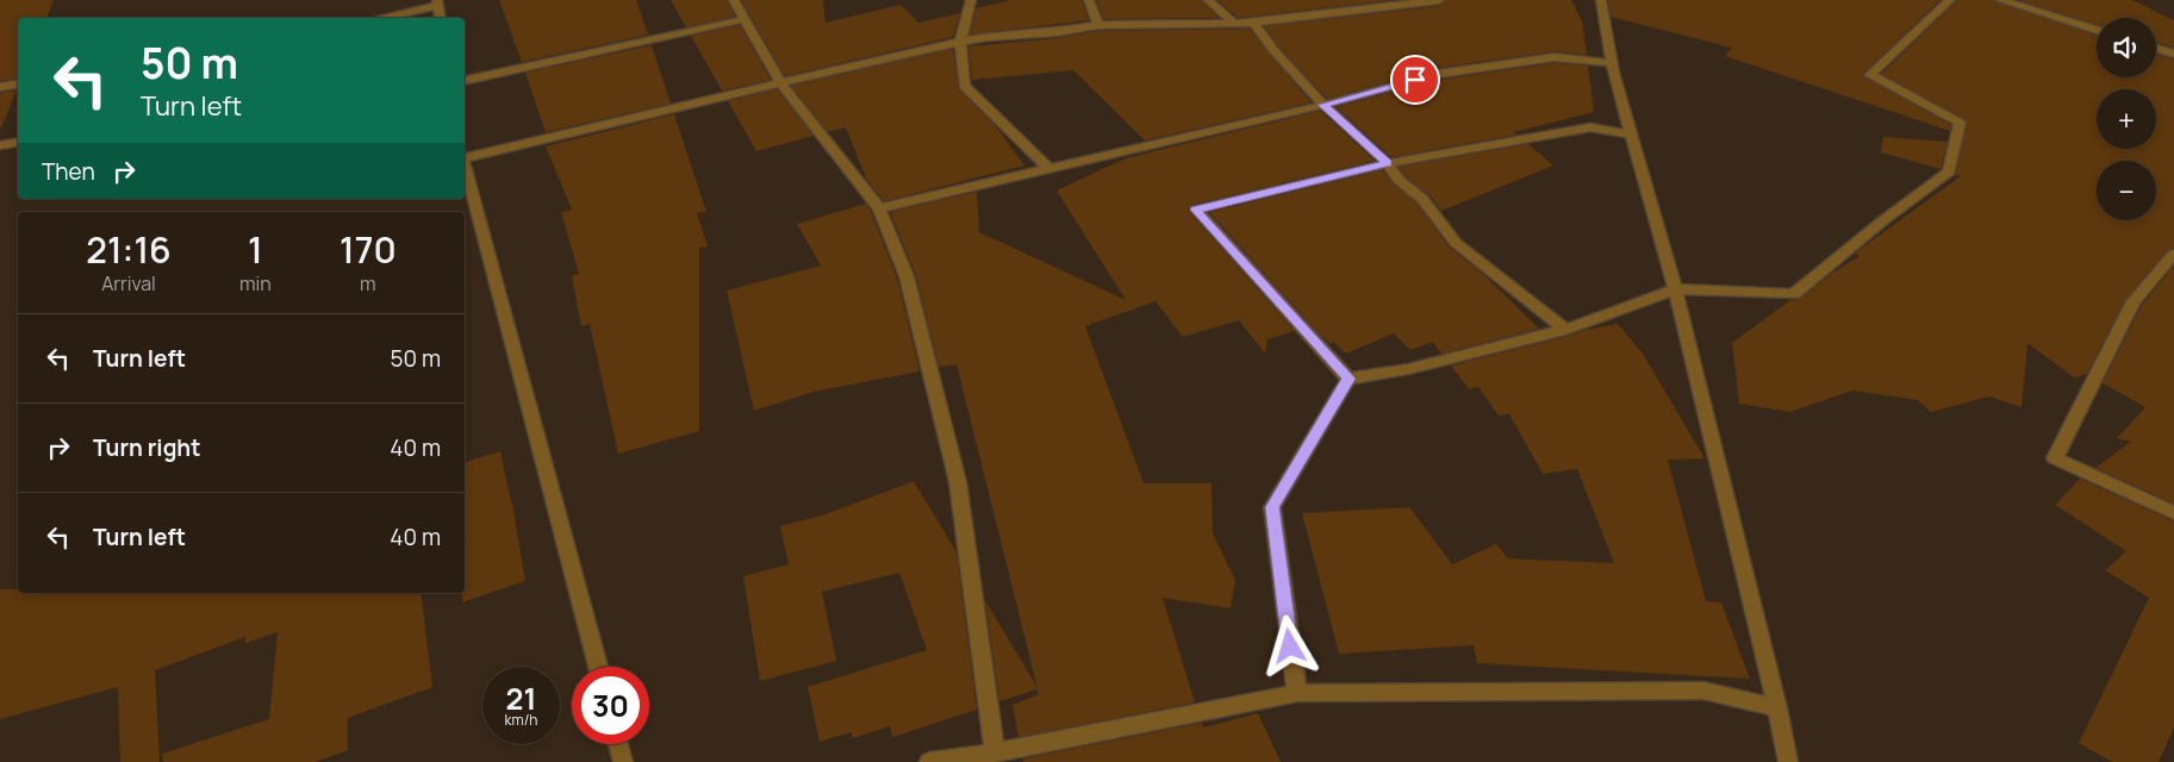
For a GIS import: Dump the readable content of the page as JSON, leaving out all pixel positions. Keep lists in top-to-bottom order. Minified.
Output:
{"page":{"map_buttons":["+","−"],"turn":["50 m","Turn left"],"then":"Then","eta":["21:16","Arrival","1","min","170","m"],"list":[{"name":"Turn left","value":"50 m"},{"name":"Turn right","value":"40 m"},{"name":"Turn left","value":"40 m"}],"speed":"21 km/h","limit":"30"}}
